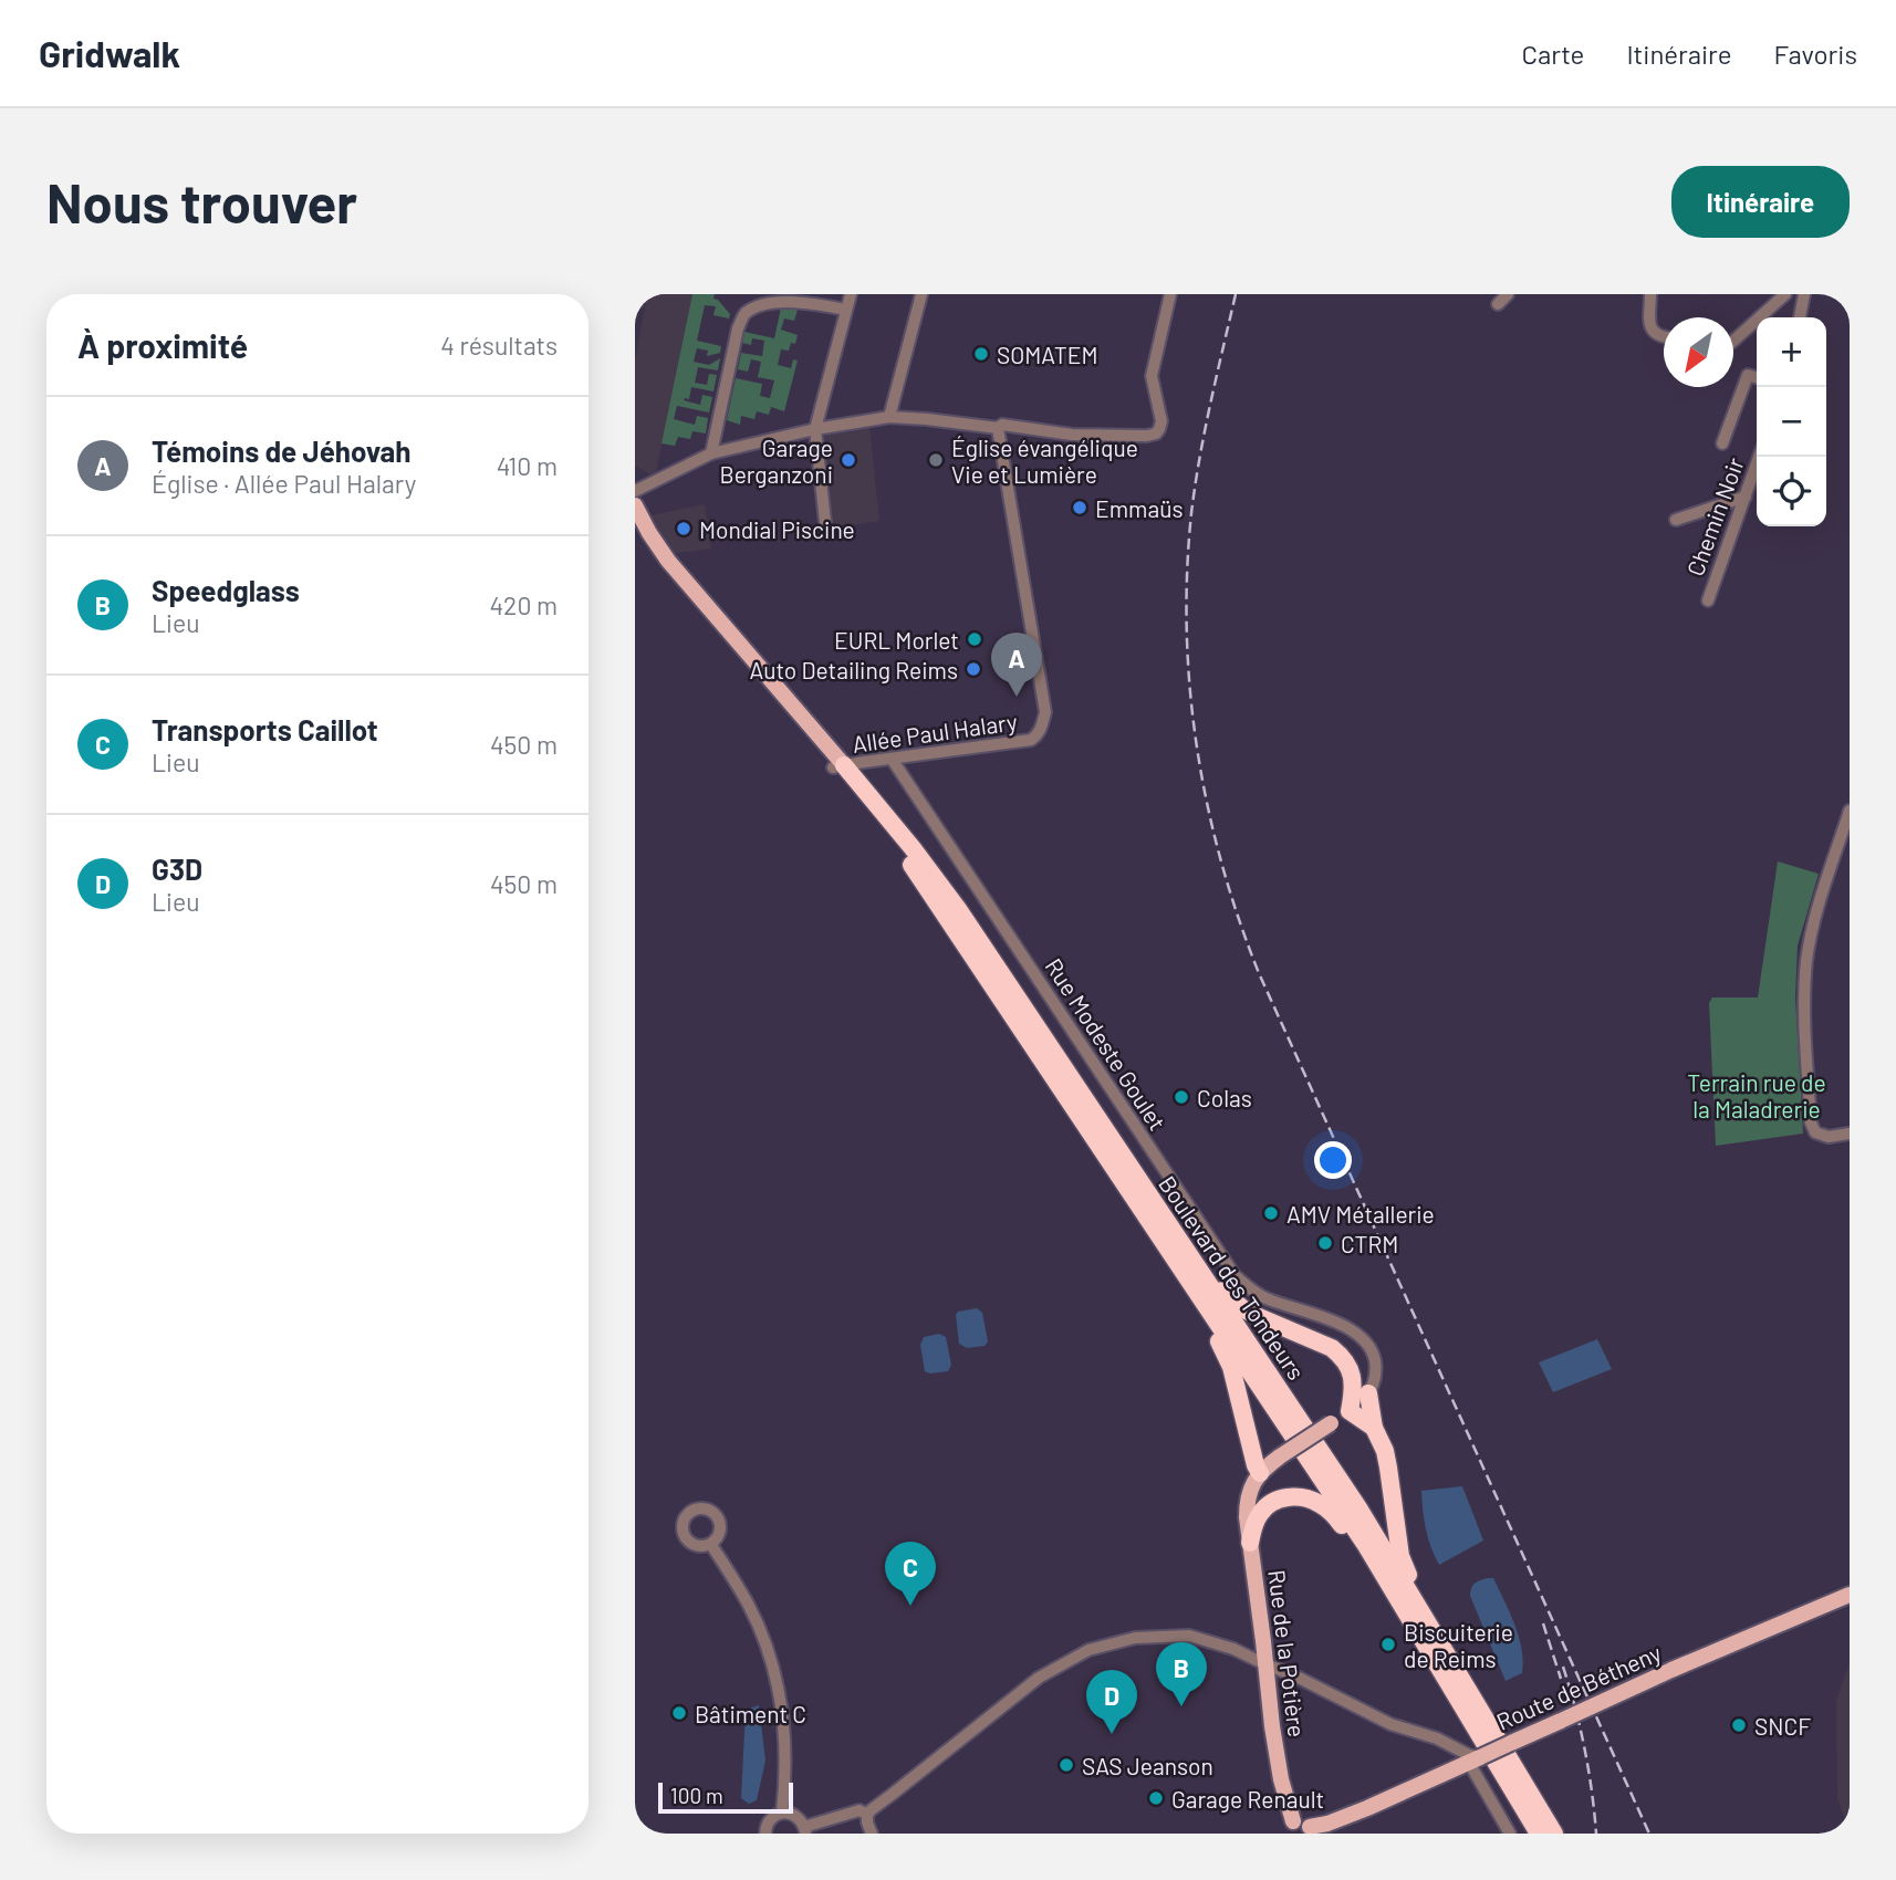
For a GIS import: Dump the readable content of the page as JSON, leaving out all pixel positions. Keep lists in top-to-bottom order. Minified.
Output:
{"streets":{"highway":["Boulevard des Tondeurs"],"main road":["Rue de la Potière","Route de Bétheny"],"street":["Chemin Noir","Allée Paul Halary","Rue Modeste Goulet"]},"crossings":[["Allée Paul Halary","Rue Modeste Goulet"],["Allée Paul Halary","Boulevard des Tondeurs"]],"parks":["Terrain rue de la Maladrerie"],"places":["SOMATEM","Garage Berganzoni","Église évangélique Vie et Lumière","Emmaüs","Mondial Piscine","EURL Morlet","Auto Detailing Reims","Colas","AMV Métallerie","CTRM","Biscuiterie de Reims","Bâtiment C","SNCF","SAS Jeanson","Garage Renault"],"scale_bar":"100 m","north":"bottom left","page":{"header":"Gridwalk","nav":["Carte","Itinéraire","Favoris"],"buttons":"Itinéraire","title":"Nous trouver","heading":["À proximité","4 résultats"],"map_buttons":["+","−"],"list":[{"mark":"A","name":"Témoins de Jéhovah","note":"Église · Allée Paul Halary","value":"410 m"},{"mark":"B","name":"Speedglass","note":"Lieu","value":"420 m"},{"mark":"C","name":"Transports Caillot","note":"Lieu","value":"450 m"},{"mark":"D","name":"G3D","note":"Lieu","value":"450 m"}],"pins":["A","C","B","D"],"scale":"100 m"}}
